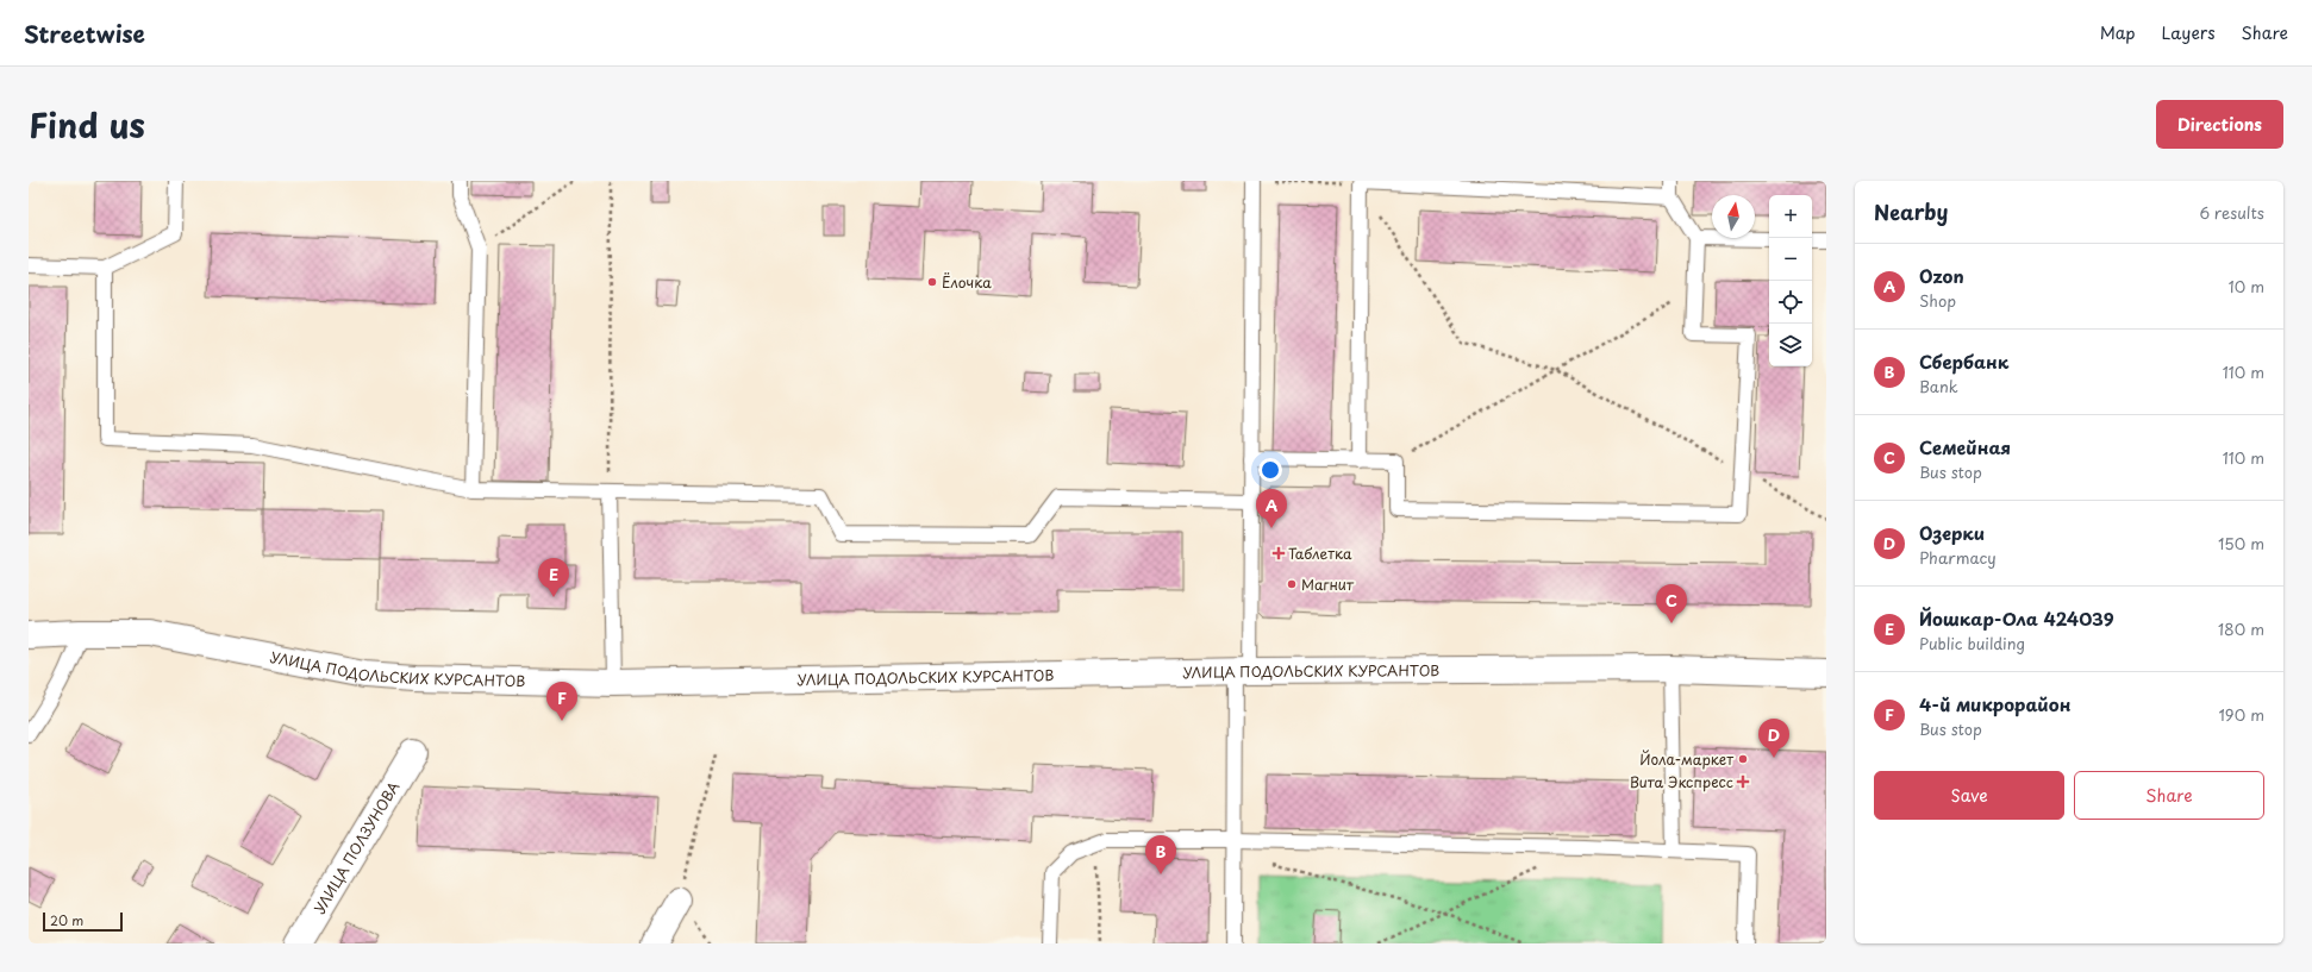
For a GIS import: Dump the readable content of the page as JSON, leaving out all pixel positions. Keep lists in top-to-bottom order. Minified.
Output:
{"streets":{"street":["УЛИЦА ПОДОЛЬСКИХ КУРСАНТОВ","УЛИЦА ПОЛЗУНОВА"]},"places":{"other":["Ёлочка","Магнит","Йола-маркет"],"health":["Таблетка","Вита Экспресс"]},"scale_bar":"20 m","north":"top","page":{"header":"Streetwise","nav":["Map","Layers","Share"],"title":"Find us","buttons":["Directions",["Save","Share"]],"heading":["Nearby","6 results"],"map_buttons":["+","−"],"list":[{"mark":"A","name":"Ozon","note":"Shop","value":"10 m"},{"mark":"B","name":"Сбербанк","note":"Bank","value":"110 m"},{"mark":"C","name":"Семейная","note":"Bus stop","value":"110 m"},{"mark":"D","name":"Озерки","note":"Pharmacy","value":"150 m"},{"mark":"E","name":"Йошкар-Ола 424039","note":"Public building","value":"180 m"},{"mark":"F","name":"4-й микрорайон","note":"Bus stop","value":"190 m"}],"pins":["A","E","C","F","D","B"],"scale":"20 m"}}
